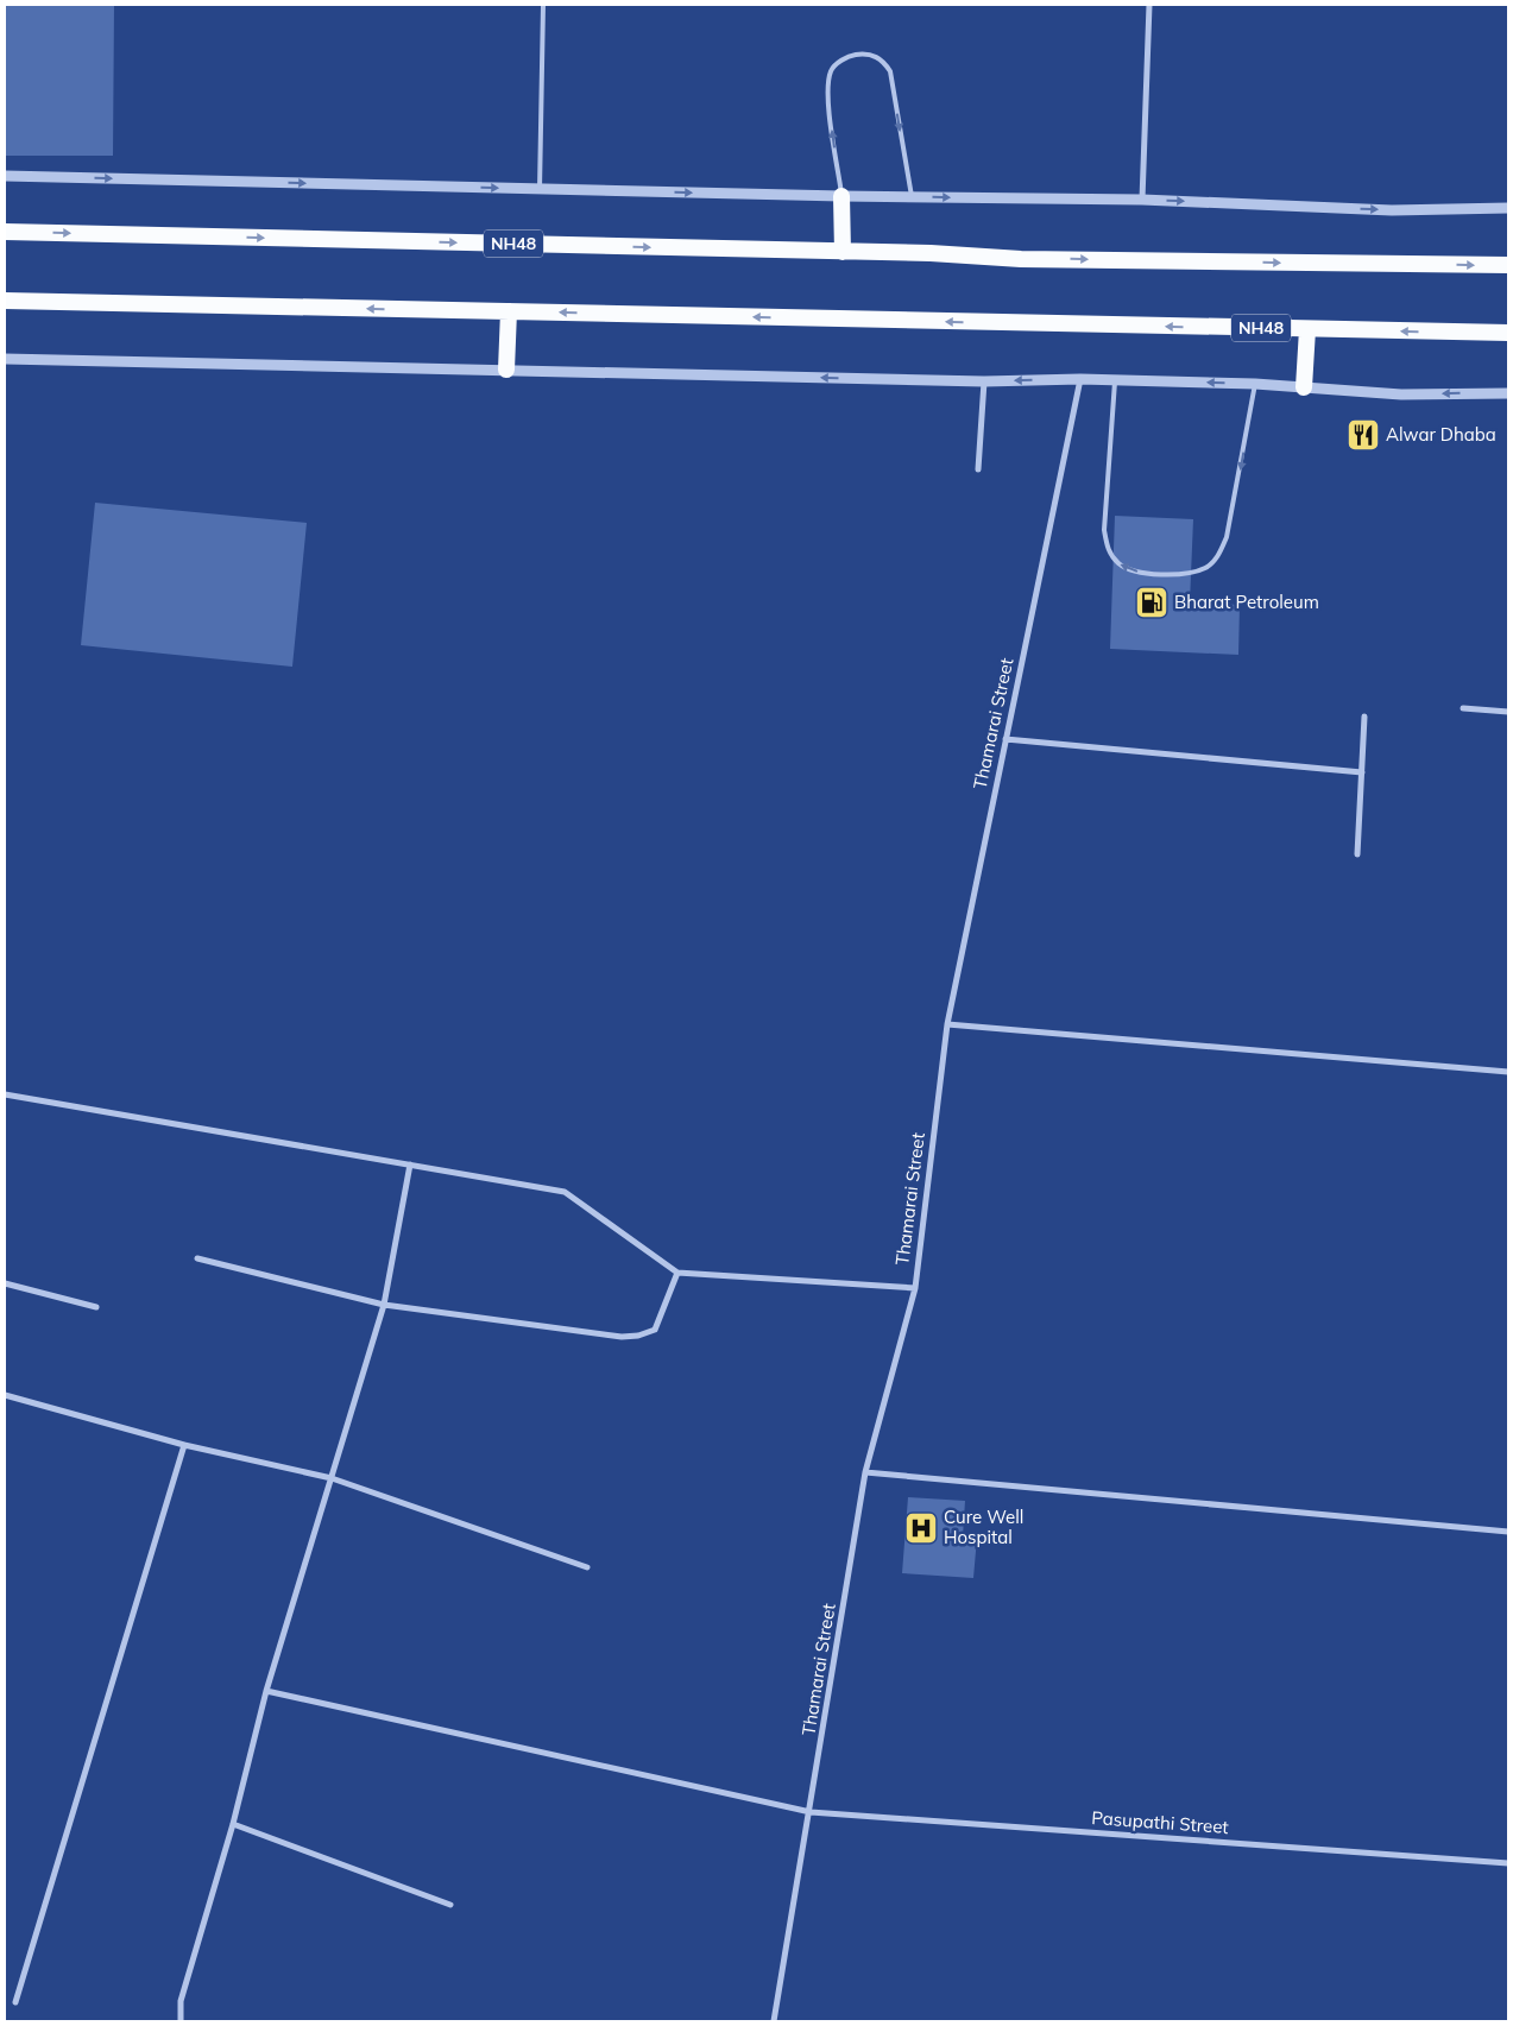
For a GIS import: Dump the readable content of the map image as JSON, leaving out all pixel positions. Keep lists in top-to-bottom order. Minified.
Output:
{"streets":{"highway":["NH48"],"street":["Thamarai Street","Pasupathi Street"]},"crossings":[["Thamarai Street","Pasupathi Street"]],"places":{"restaurant":["Alwar Dhaba"],"fuel station":["Bharat Petroleum"],"hospital":["Cure Well Hospital"]}}
